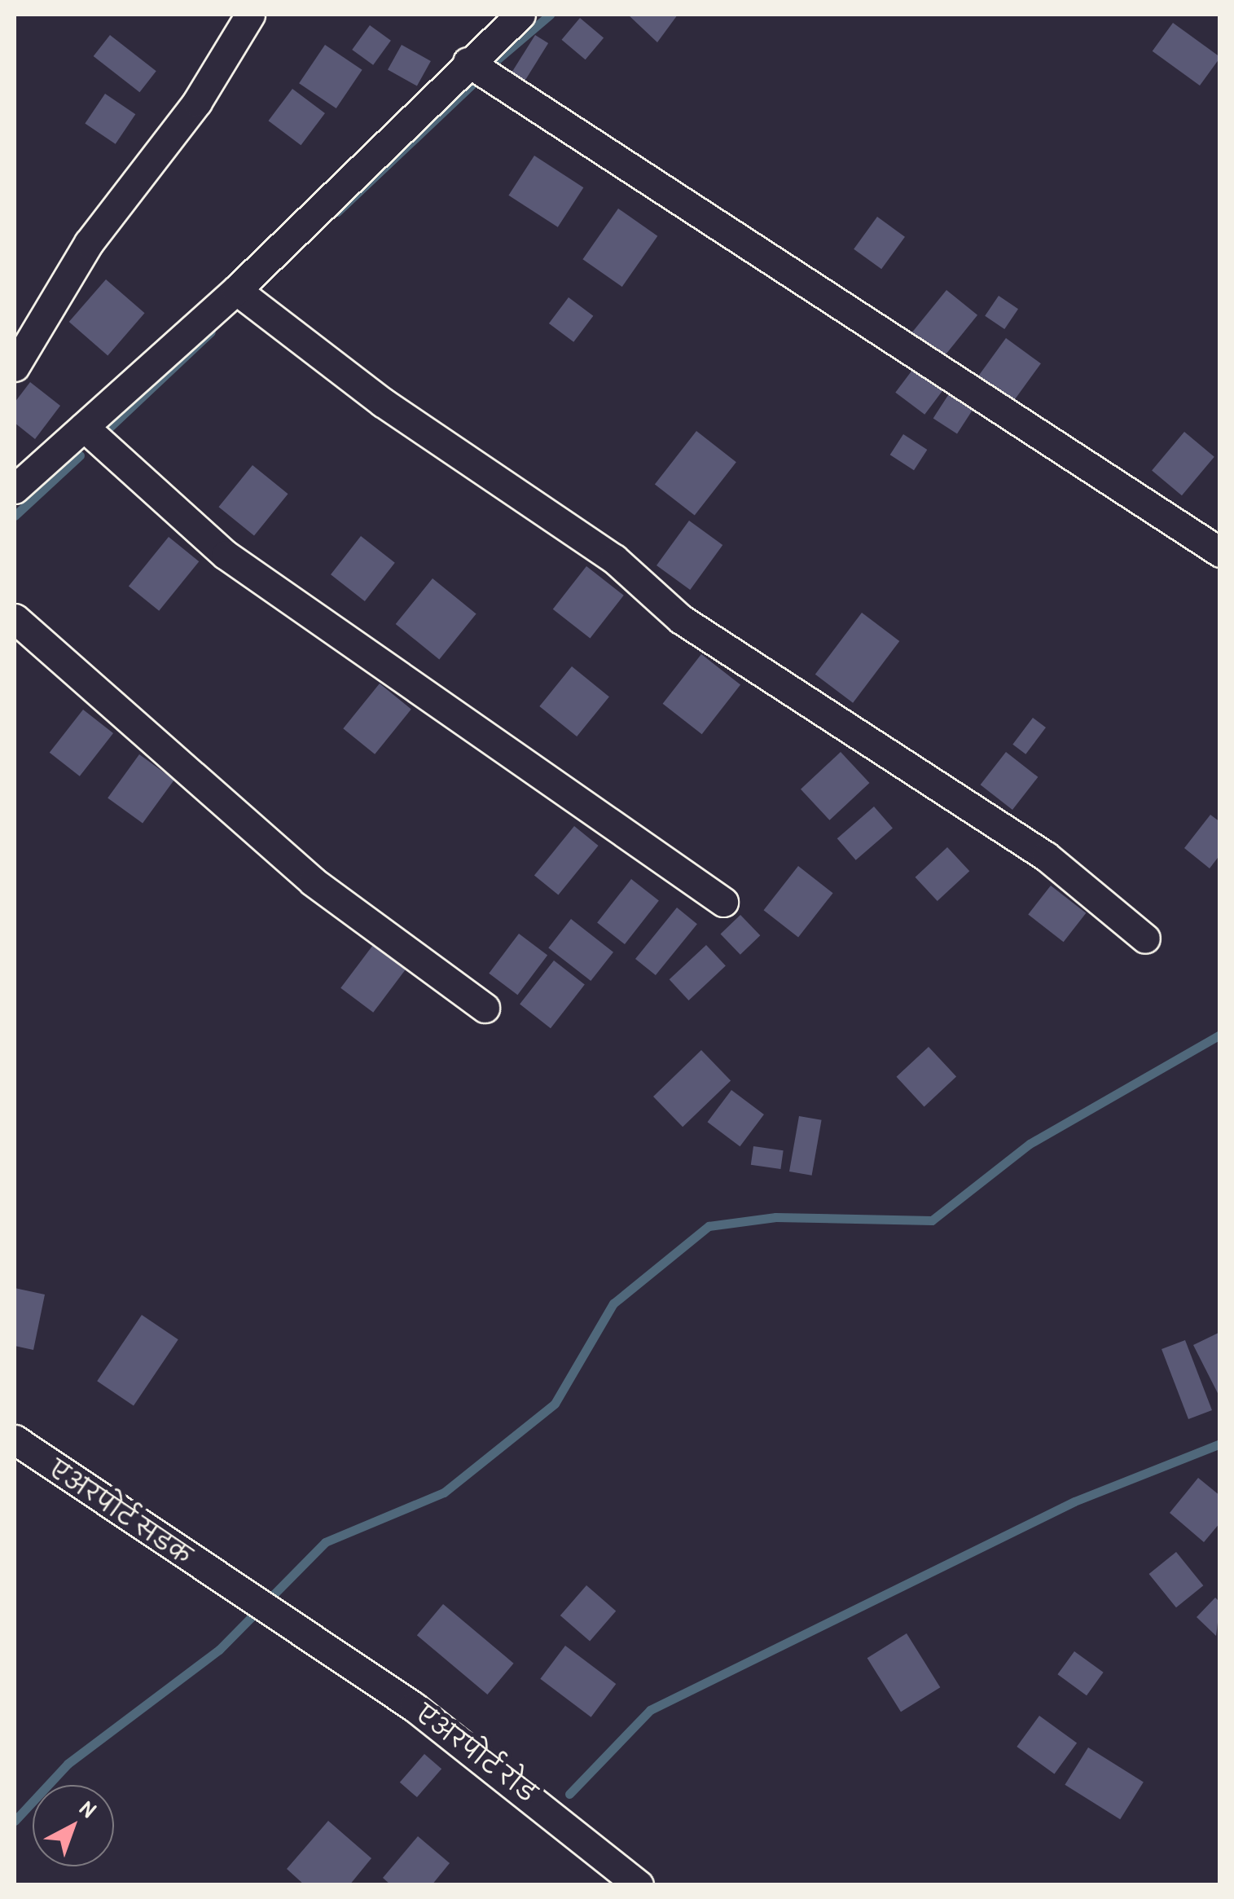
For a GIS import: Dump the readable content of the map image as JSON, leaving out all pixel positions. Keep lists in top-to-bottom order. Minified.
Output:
{"streets":{"street":["एअरपोर्ट सडक","एअरपोर्ट रोड"]},"crossings":[["एअरपोर्ट सडक","एअरपोर्ट रोड"]],"north":"top right"}
